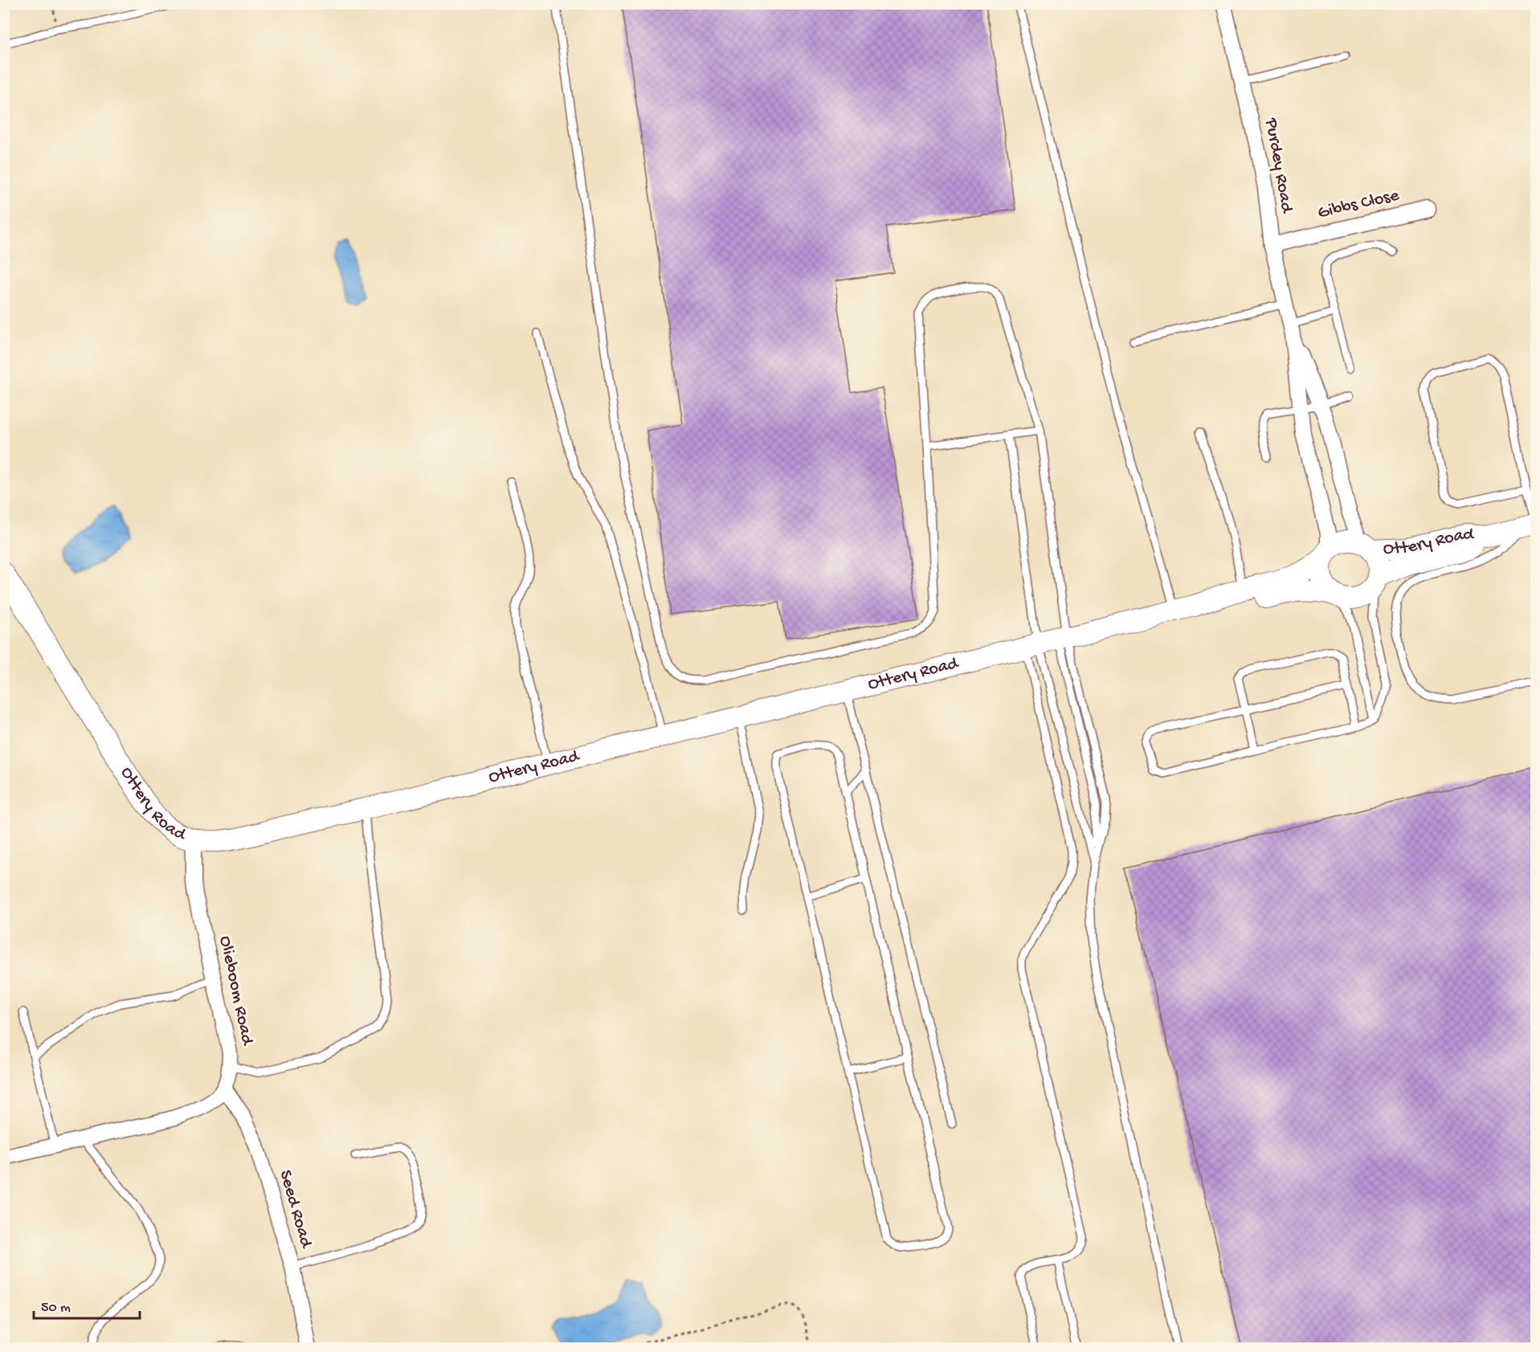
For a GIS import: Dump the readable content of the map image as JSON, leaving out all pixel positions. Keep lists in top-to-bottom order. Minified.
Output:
{"streets":{"street":["Purdey Road","Gibbs Close","Ottery Road","Olieboom Road","Seed Road"]},"crossings":[["Purdey Road","Gibbs Close"],["Purdey Road","Ottery Road"],["Ottery Road","Olieboom Road"],["Olieboom Road","Seed Road"]],"scale_bar":"50 m"}
